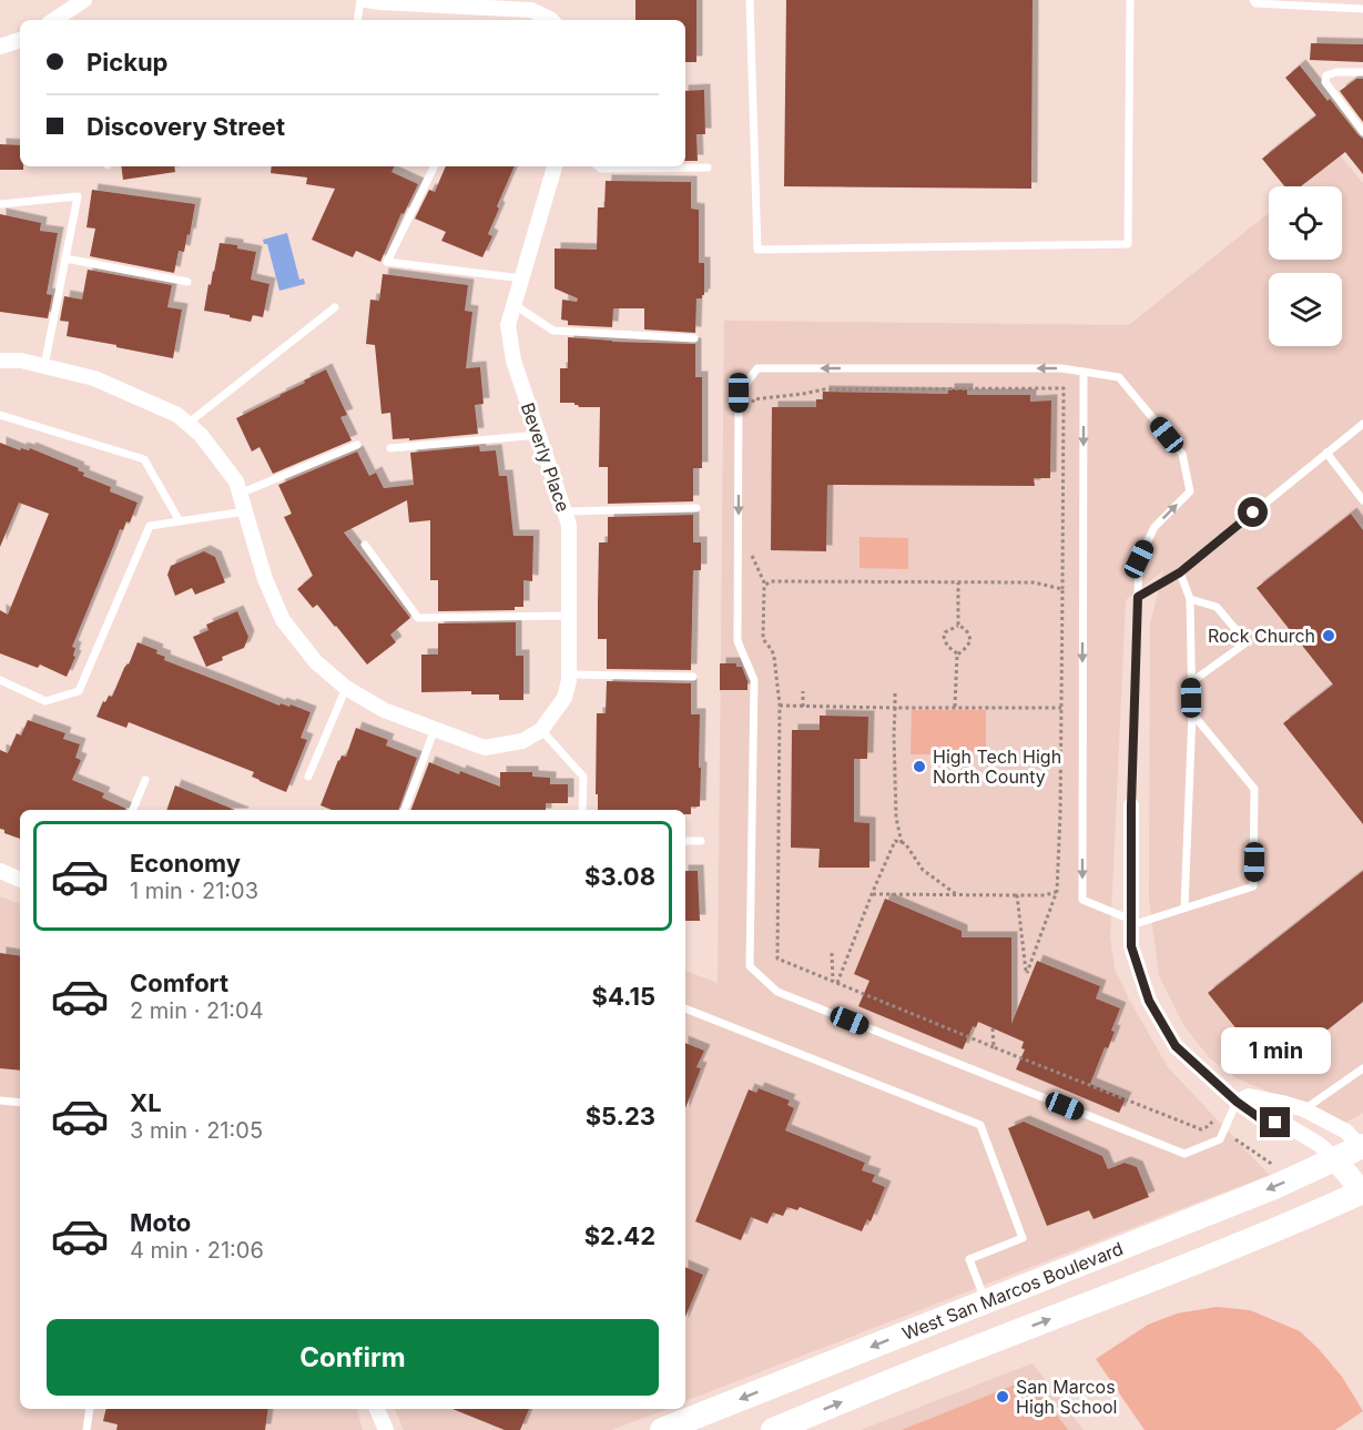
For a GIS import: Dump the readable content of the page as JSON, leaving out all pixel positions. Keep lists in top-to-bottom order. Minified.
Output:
{"streets":{"main road":["West San Marcos Boulevard"],"street":["Beverly Place"]},"places":["Rock Church","High Tech High North County","San Marcos High School"],"page":{"banner":["Pickup","Discovery Street"],"list":[{"name":"Economy","note":"1 min · 21:03","value":"$3.08"},{"name":"Comfort","note":"2 min · 21:04","value":"$4.15"},{"name":"XL","note":"3 min · 21:05","value":"$5.23"},{"name":"Moto","note":"4 min · 21:06","value":"$2.42"}],"bubble":"1 min","buttons":"Confirm"}}
